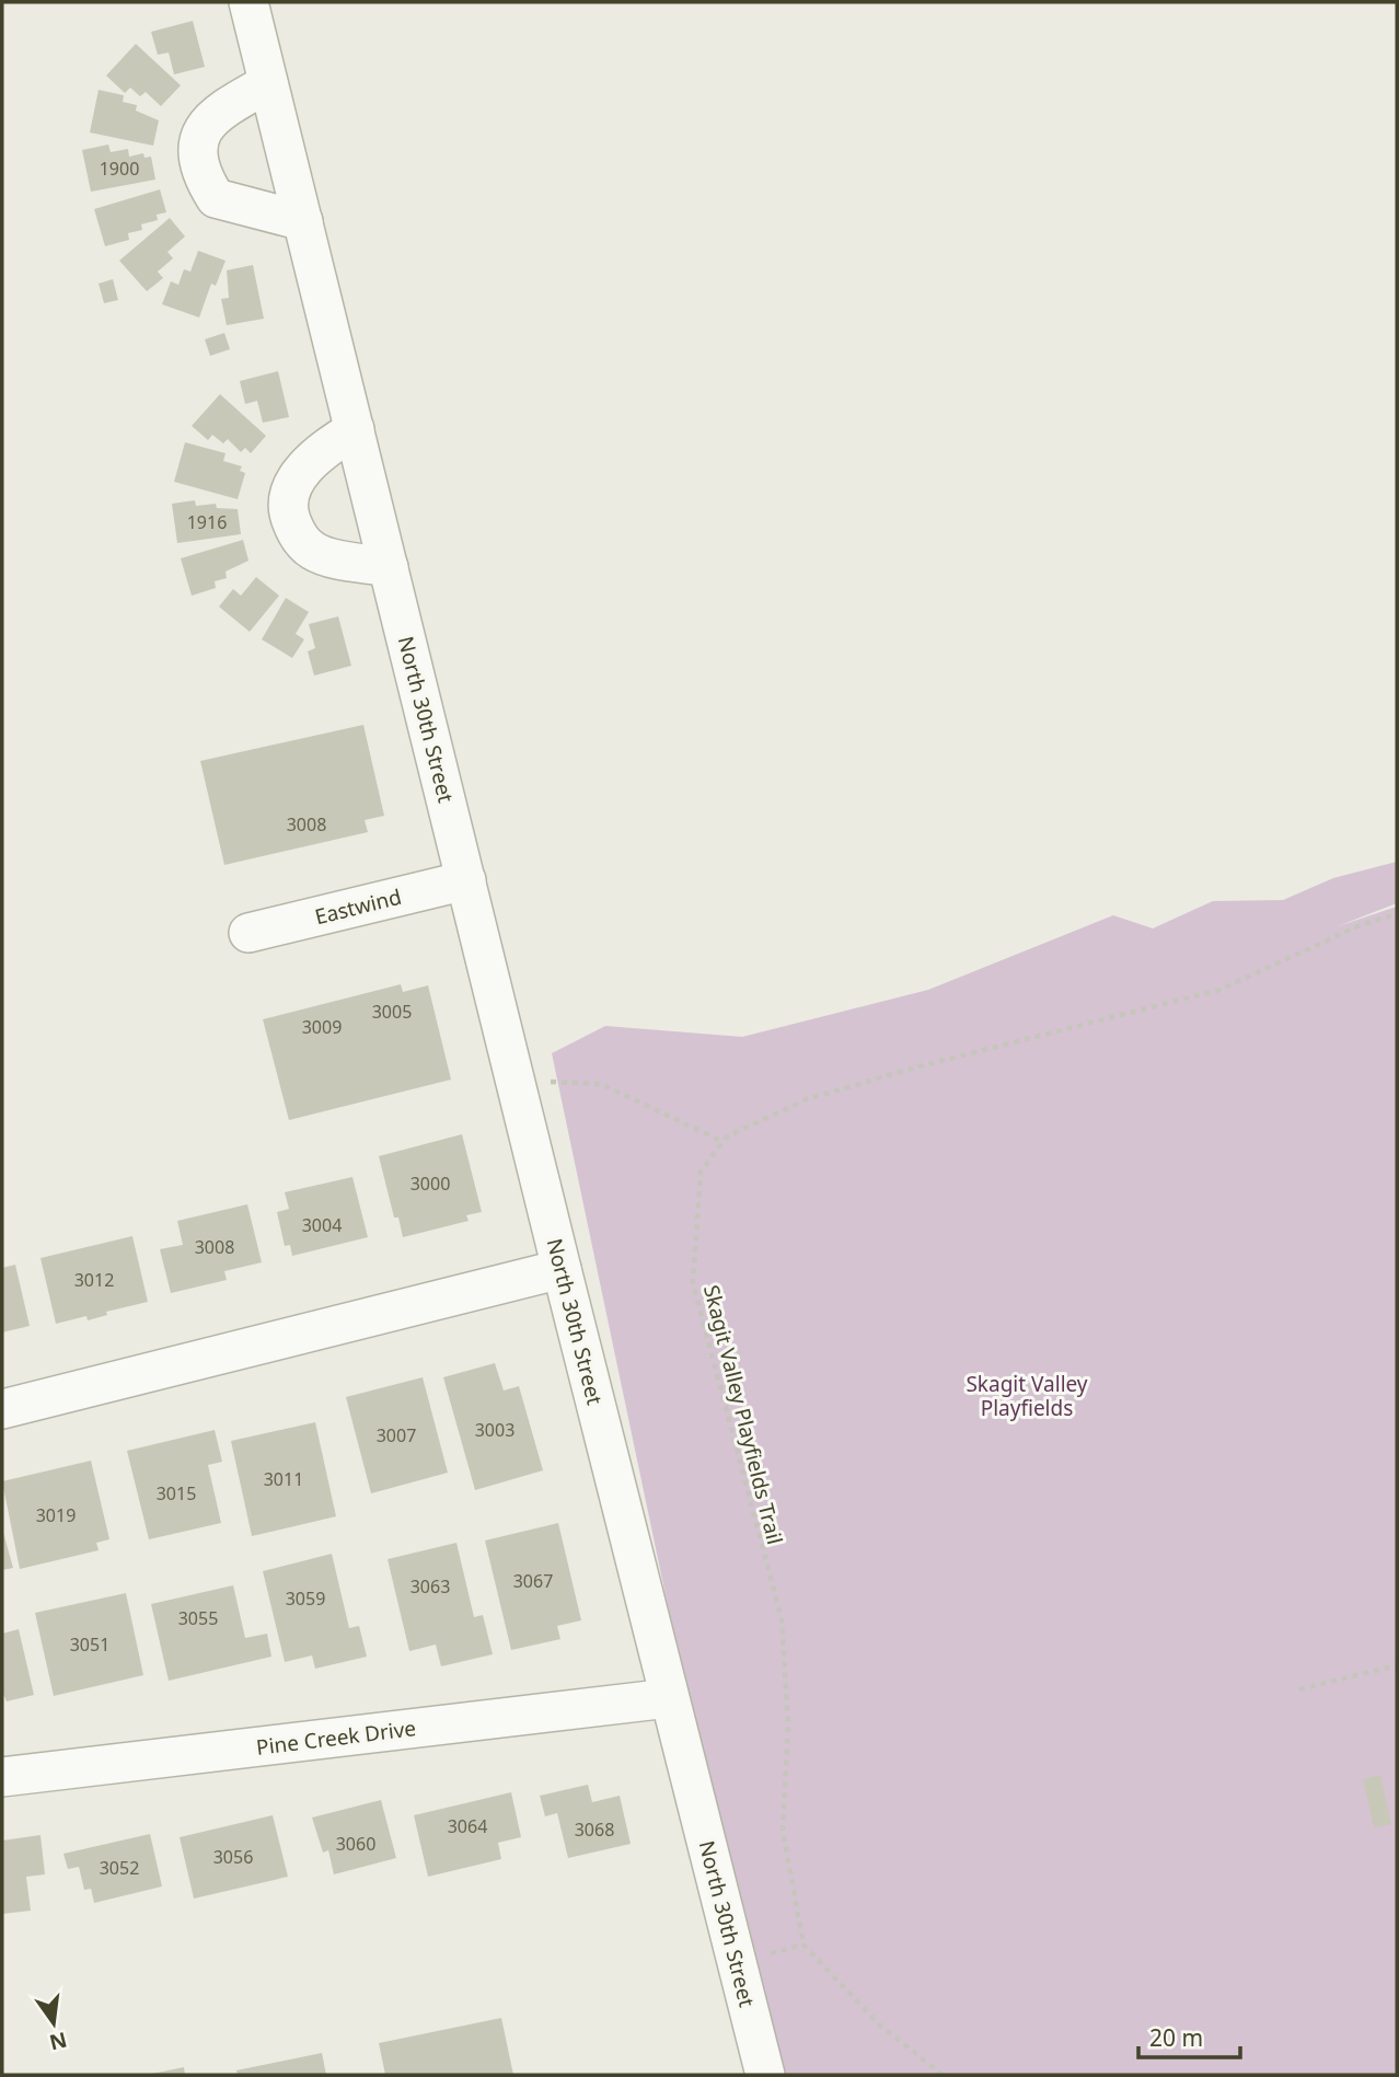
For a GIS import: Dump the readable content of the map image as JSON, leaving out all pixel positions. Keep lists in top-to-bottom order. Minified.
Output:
{"streets":{"street":["North 30th Street","Eastwind","Pine Creek Drive"],"path":["Skagit Valley Playfields Trail"]},"crossings":[["North 30th Street","Eastwind"],["North 30th Street","Pine Creek Drive"]],"parks":["Skagit Valley Playfields"],"house_numbers":["1900","1916","3008","3005","3009","3000","3004","3008","3012","3003","3007","3011","3015","3019","3067","3063","3059","3055","3051","3064","3068","3060","3056","3052"],"scale_bar":"20 m","north":"bottom"}
